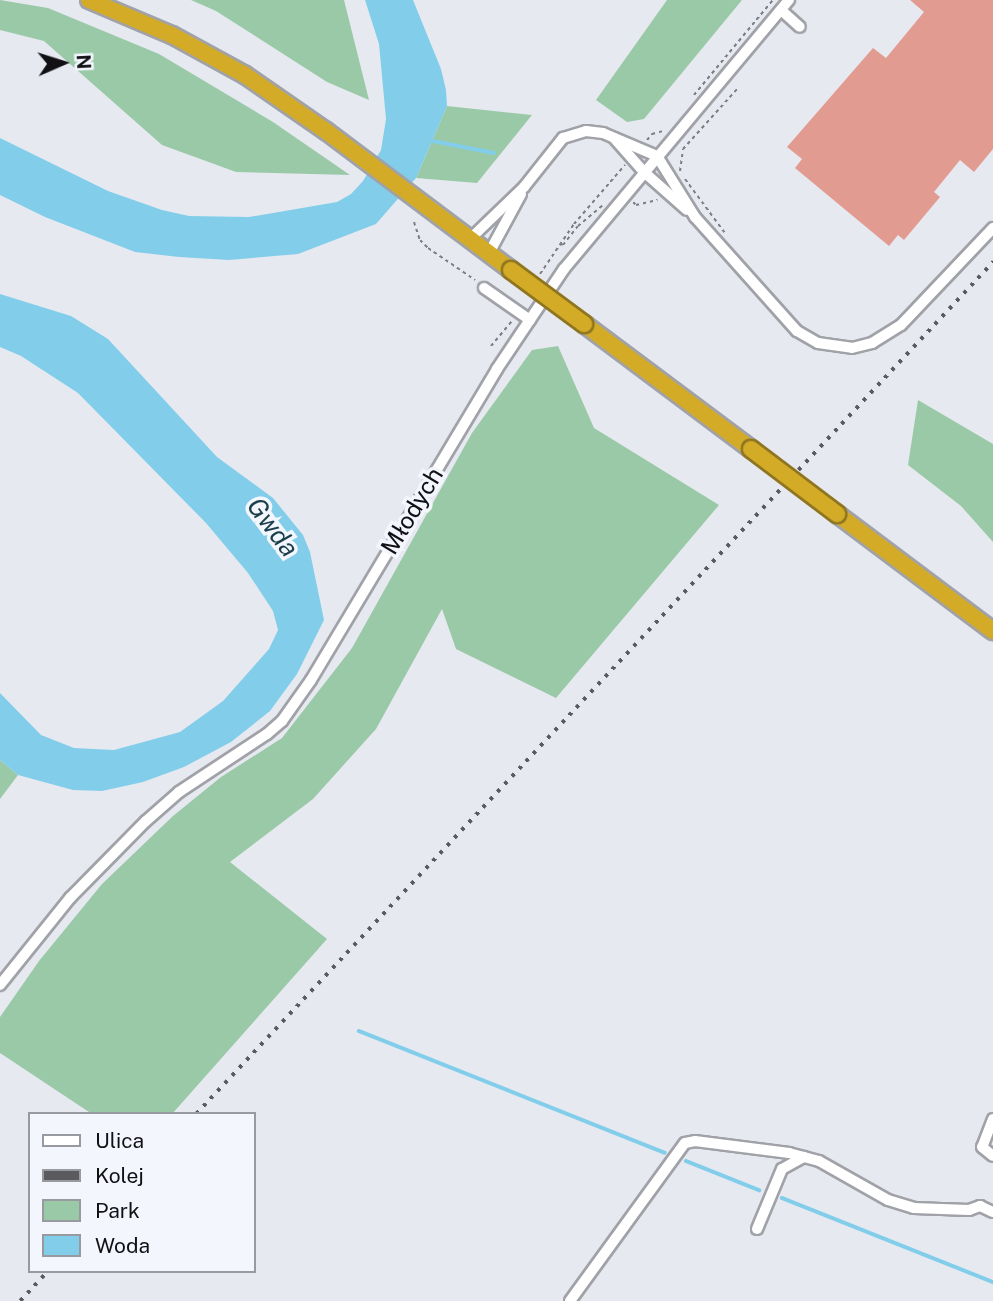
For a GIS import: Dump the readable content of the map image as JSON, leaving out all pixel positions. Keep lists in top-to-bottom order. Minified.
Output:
{"streets":{"street":["Młodych"]},"water":["Gwda"],"legend":["Ulica","Kolej","Park","Woda"],"north":"right"}
